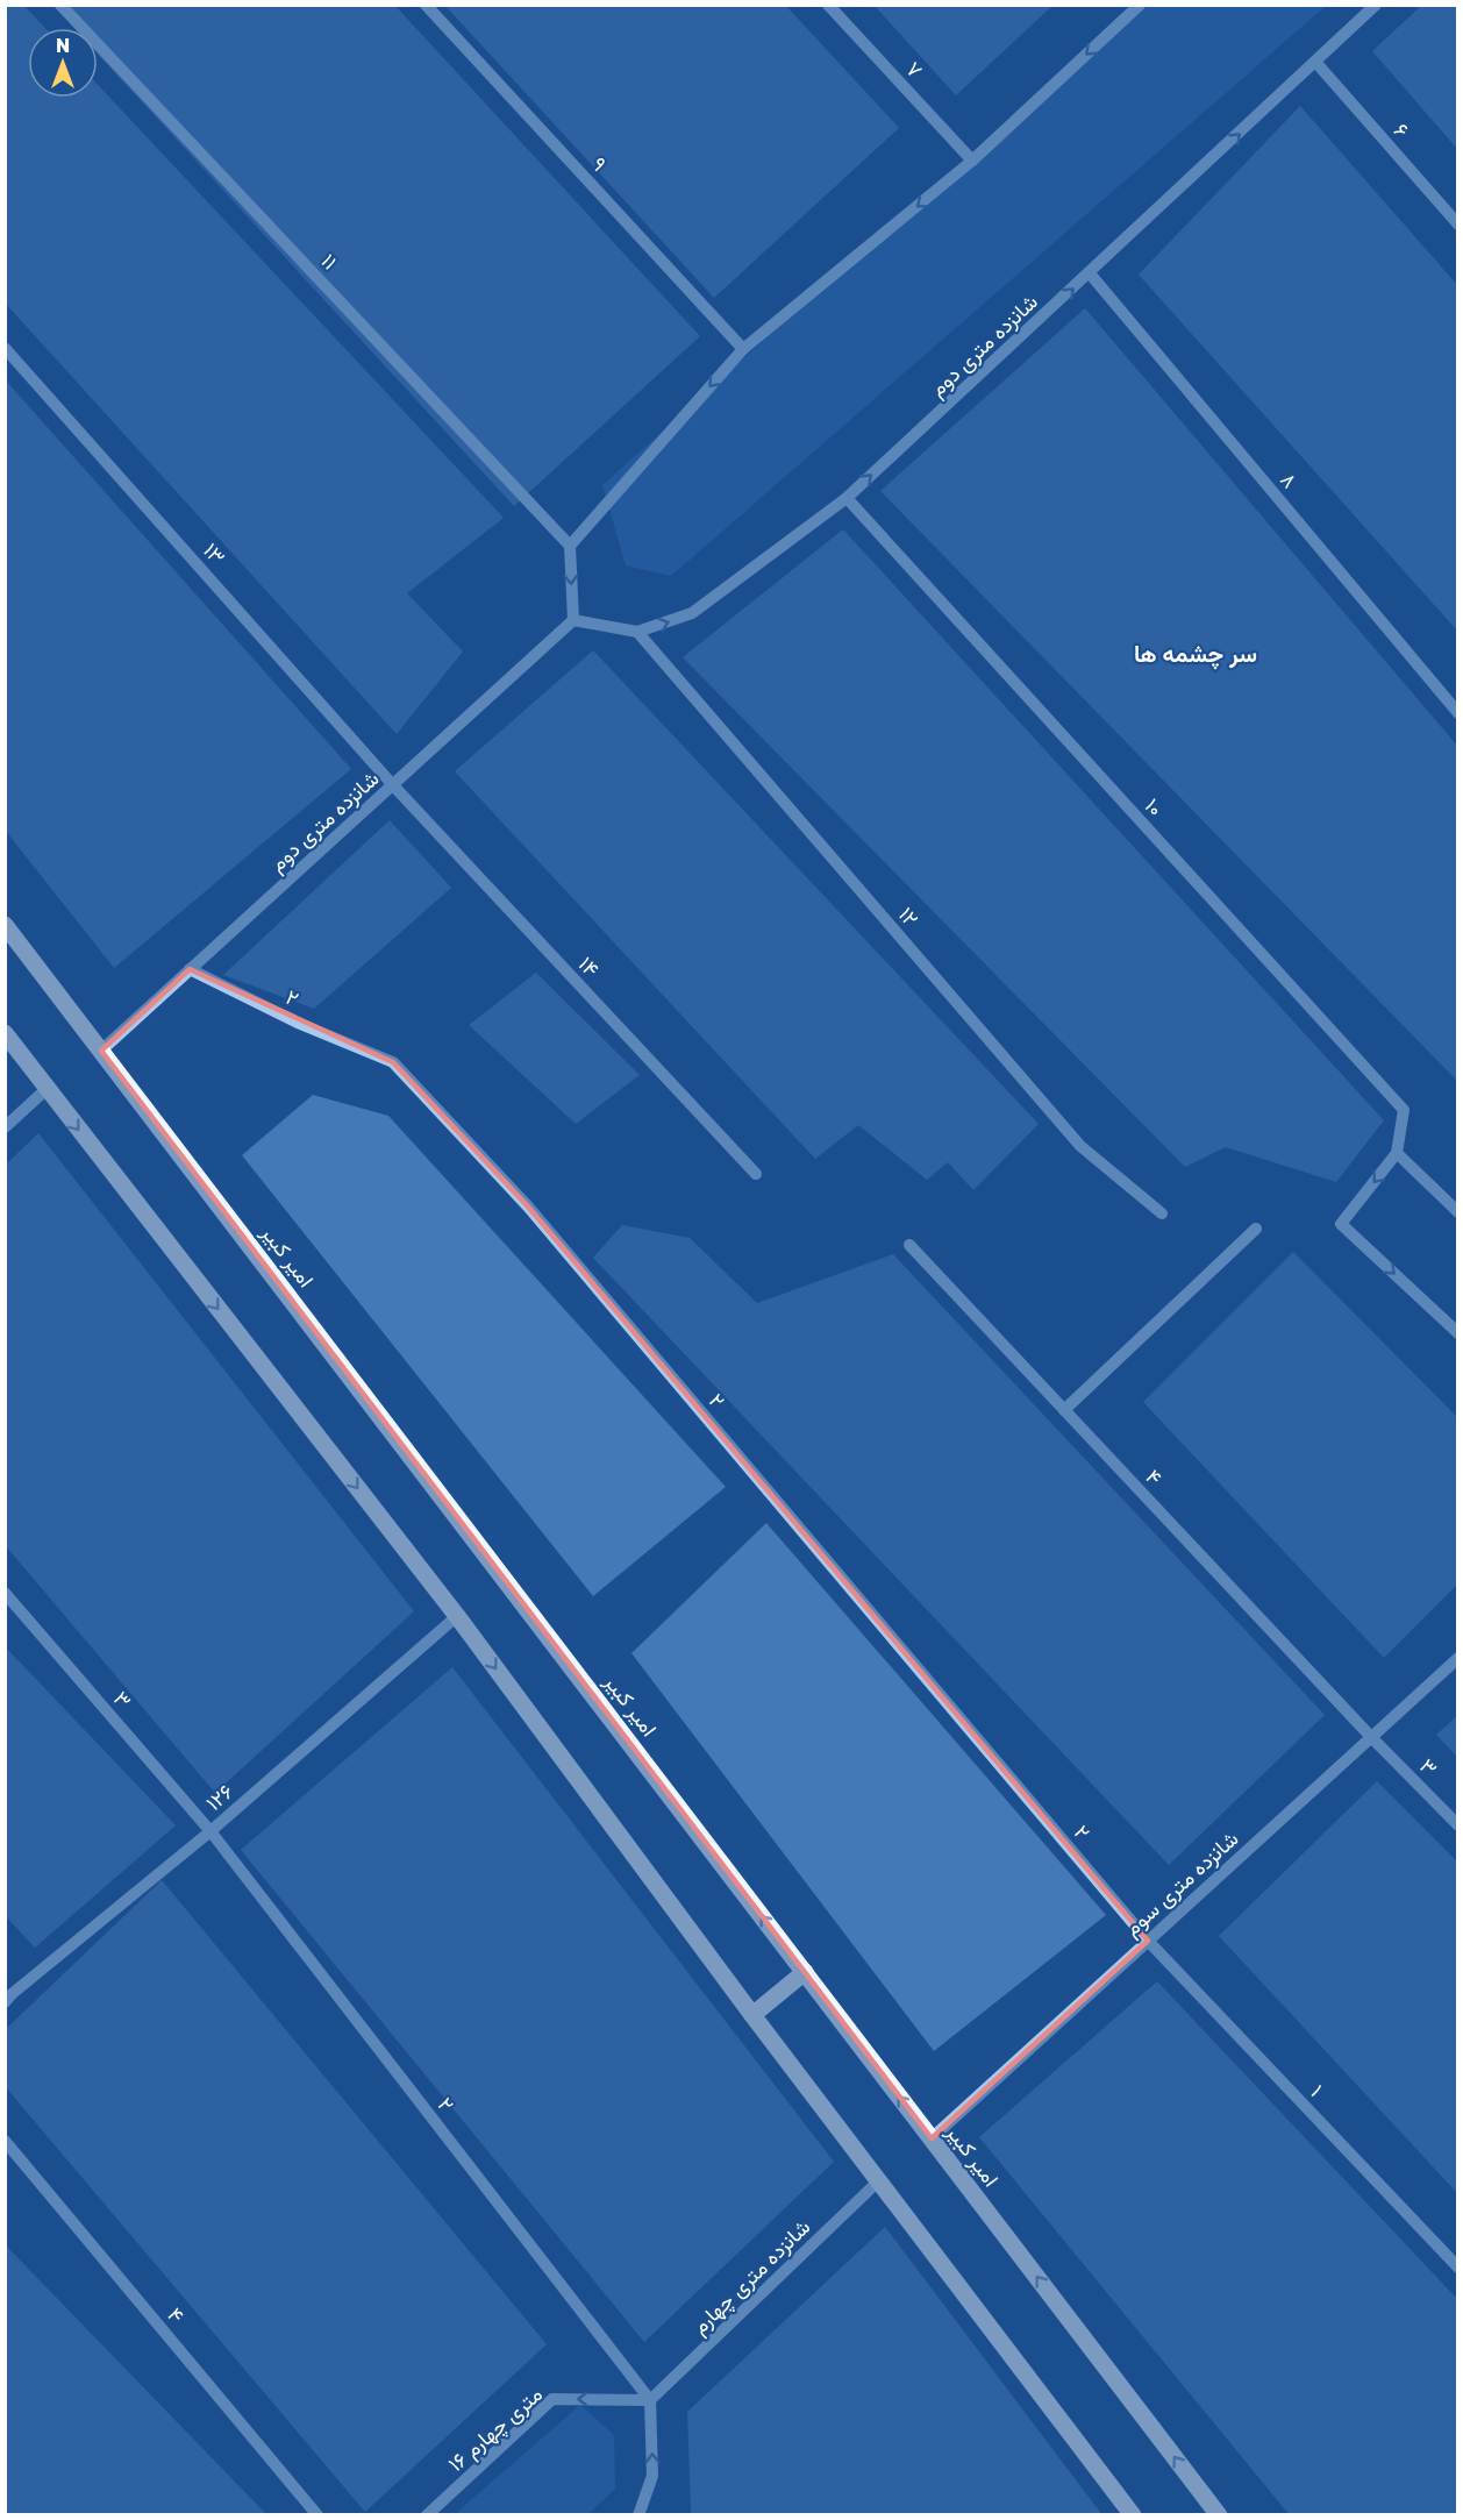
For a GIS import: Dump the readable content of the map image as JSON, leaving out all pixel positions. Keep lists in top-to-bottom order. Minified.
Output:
{"streets":{"main road":["امیر کبیر"],"street":["۷","۶","۹","۱۱","شانزده متری دوم","۸","۱۳","۱۰","۱۲","۱۴","۲","۴","۳","۱۲۶","شانزده متری سوم","۱","شانزده متری چهارم","۱۶ متری چهارم"]},"crossings":[["۶","شانزده متری دوم"],["شانزده متری دوم","۸"],["شانزده متری دوم","۱۳"],["شانزده متری دوم","۱۰"],["شانزده متری دوم","۱۲"],["شانزده متری دوم","۱۴"],["شانزده متری دوم","۲"],["شانزده متری دوم","امیر کبیر"],["۱۳","۱۴"],["۲","۳"],["۲","۱۲۶"],["۲","شانزده متری سوم"],["۲","۱"],["۲","شانزده متری چهارم"],["۲","۱۶ متری چهارم"],["امیر کبیر","شانزده متری سوم"],["۴","۳"],["۴","شانزده متری سوم"],["۳","۱۲۶"],["۳","شانزده متری سوم"],["شانزده متری سوم","۱"],["شانزده متری چهارم","۱۶ متری چهارم"]],"one_way":["شانزده متری دوم","۱۶ متری چهارم"],"districts":["سر چشمه ها"],"north":"top"}
